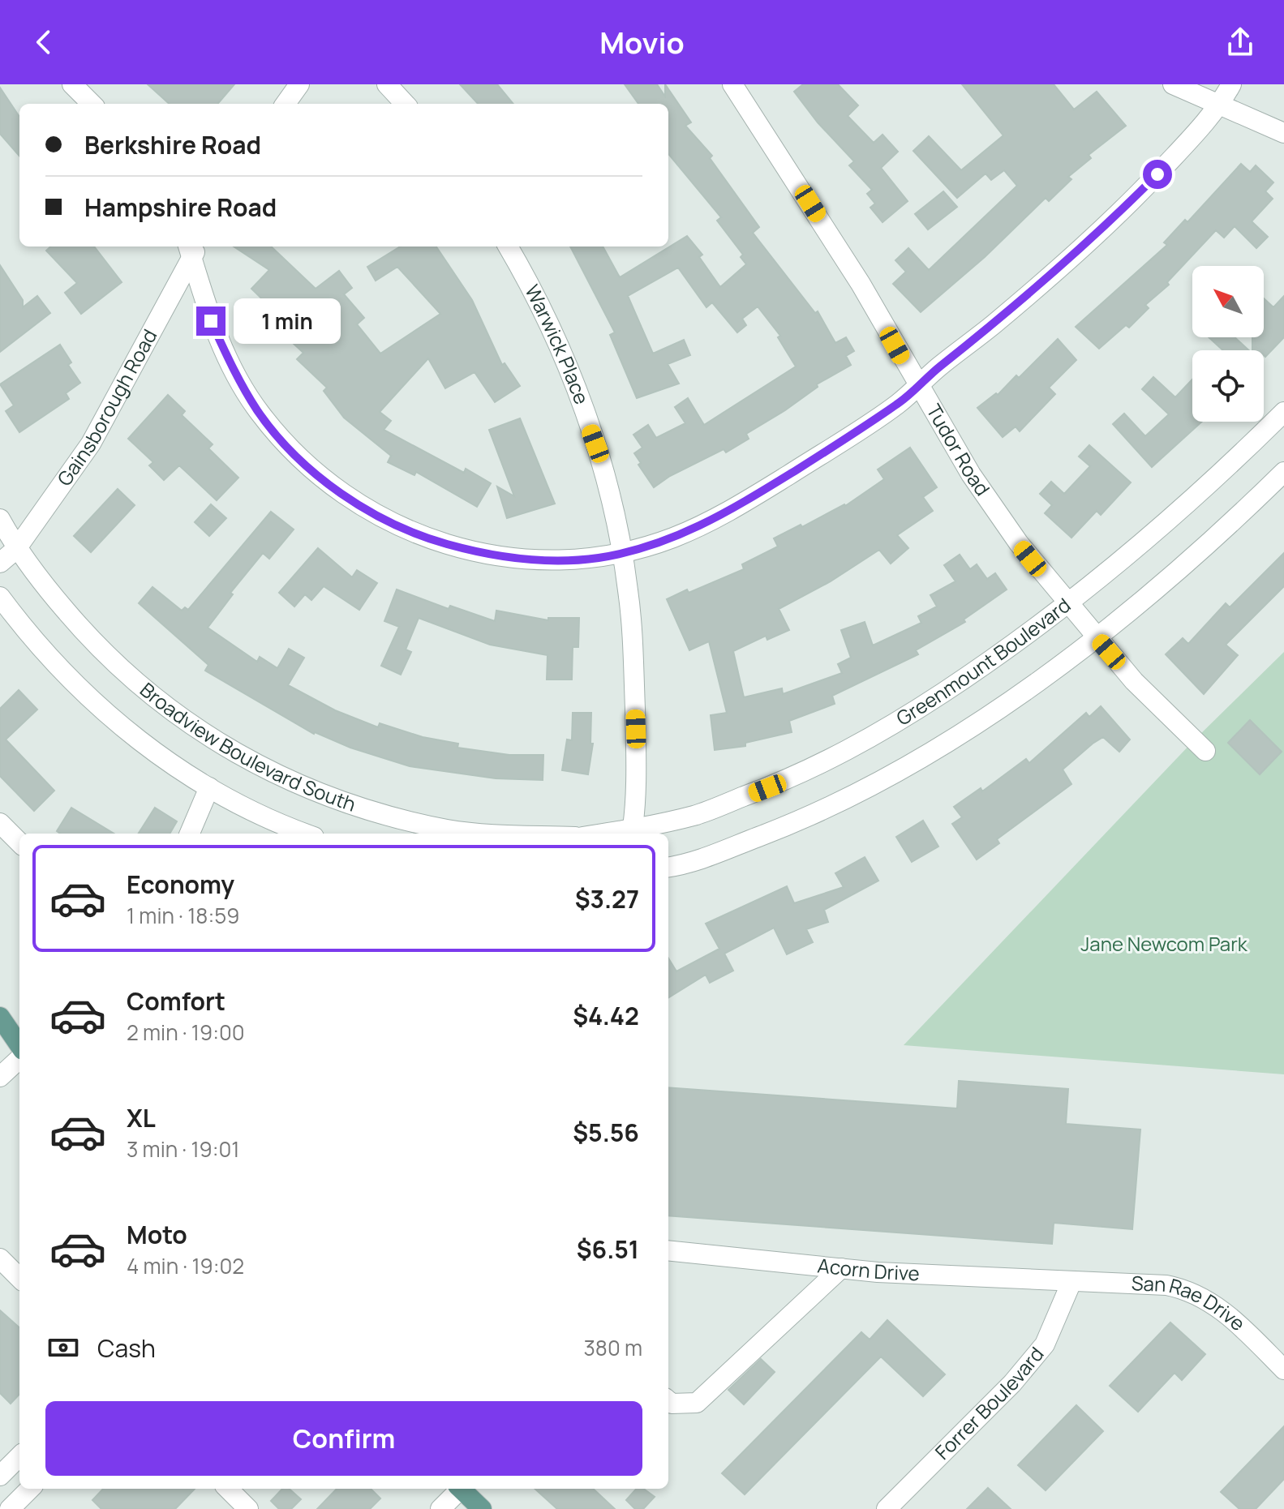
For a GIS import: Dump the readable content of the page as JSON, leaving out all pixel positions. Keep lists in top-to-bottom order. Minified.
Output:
{"streets":{"street":["Warwick Place","Gainsborough Road","Tudor Road","Greenmount Boulevard","Broadview Boulevard South","Acorn Drive","San Rae Drive","Forrer Boulevard"]},"crossings":[["Warwick Place","Greenmount Boulevard"],["Gainsborough Road","Broadview Boulevard South"],["Tudor Road","Greenmount Boulevard"],["Acorn Drive","San Rae Drive"],["Acorn Drive","Forrer Boulevard"],["San Rae Drive","Forrer Boulevard"]],"parks":["Jane Newcom Park"],"north":"top left","page":{"header":"Movio","banner":["Berkshire Road","Hampshire Road"],"bubble":"1 min","list":[{"name":"Economy","note":"1 min · 18:59","value":"$3.27"},{"name":"Comfort","note":"2 min · 19:00","value":"$4.42"},{"name":"XL","note":"3 min · 19:01","value":"$5.56"},{"name":"Moto","note":"4 min · 19:02","value":"$6.51"}],"pay":["Cash","380 m"],"buttons":"Confirm"}}
